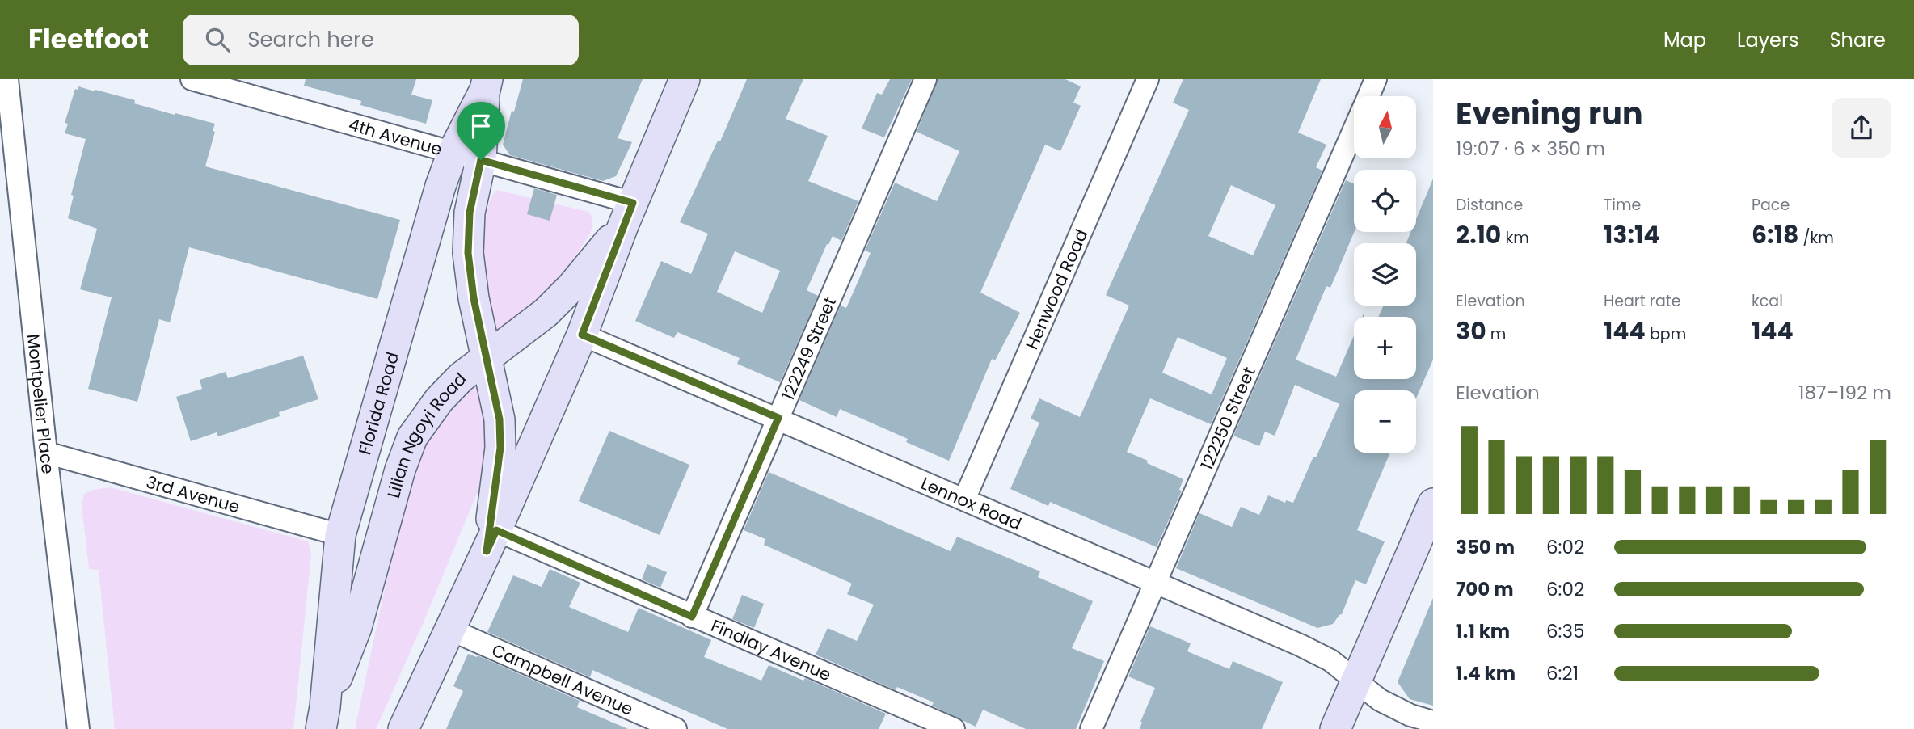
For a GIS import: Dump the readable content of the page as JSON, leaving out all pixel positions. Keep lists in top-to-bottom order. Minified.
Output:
{"streets":{"street":["4th Avenue","Henwood Road","122249 Street","Florida Road","Montpelier Place","122250 Street","Lilian Ngoyi Road","3rd Avenue","Lennox Road","Findlay Avenue","Campbell Avenue"]},"crossings":[["4th Avenue","Florida Road"],["4th Avenue","Lilian Ngoyi Road"],["Henwood Road","Lennox Road"],["122249 Street","Lennox Road"],["122249 Street","Findlay Avenue"],["Florida Road","Lilian Ngoyi Road"],["Florida Road","3rd Avenue"],["Florida Road","Findlay Avenue"],["Montpelier Place","3rd Avenue"],["122250 Street","Lennox Road"],["Lilian Ngoyi Road","Lennox Road"],["Lilian Ngoyi Road","Findlay Avenue"],["Lilian Ngoyi Road","Campbell Avenue"]],"north":"top","page":{"header":"Fleetfoot","search":"Search here","nav":["Map","Layers","Share"],"heading":["Evening run","19:07 · 6 × 350 m"],"map_buttons":["+","−"],"stats":[["Distance","2.10 km"],["Time","13:14"],["Pace","6:18 /km"],["Elevation","30 m"],["Heart rate","144 bpm"],["kcal","144"]],"chart":["Elevation","187–192 m"],"list":[{"name":"350 m","note":"6:02"},{"name":"700 m","note":"6:02"},{"name":"1.1 km","note":"6:35"},{"name":"1.4 km","note":"6:21"}]}}
